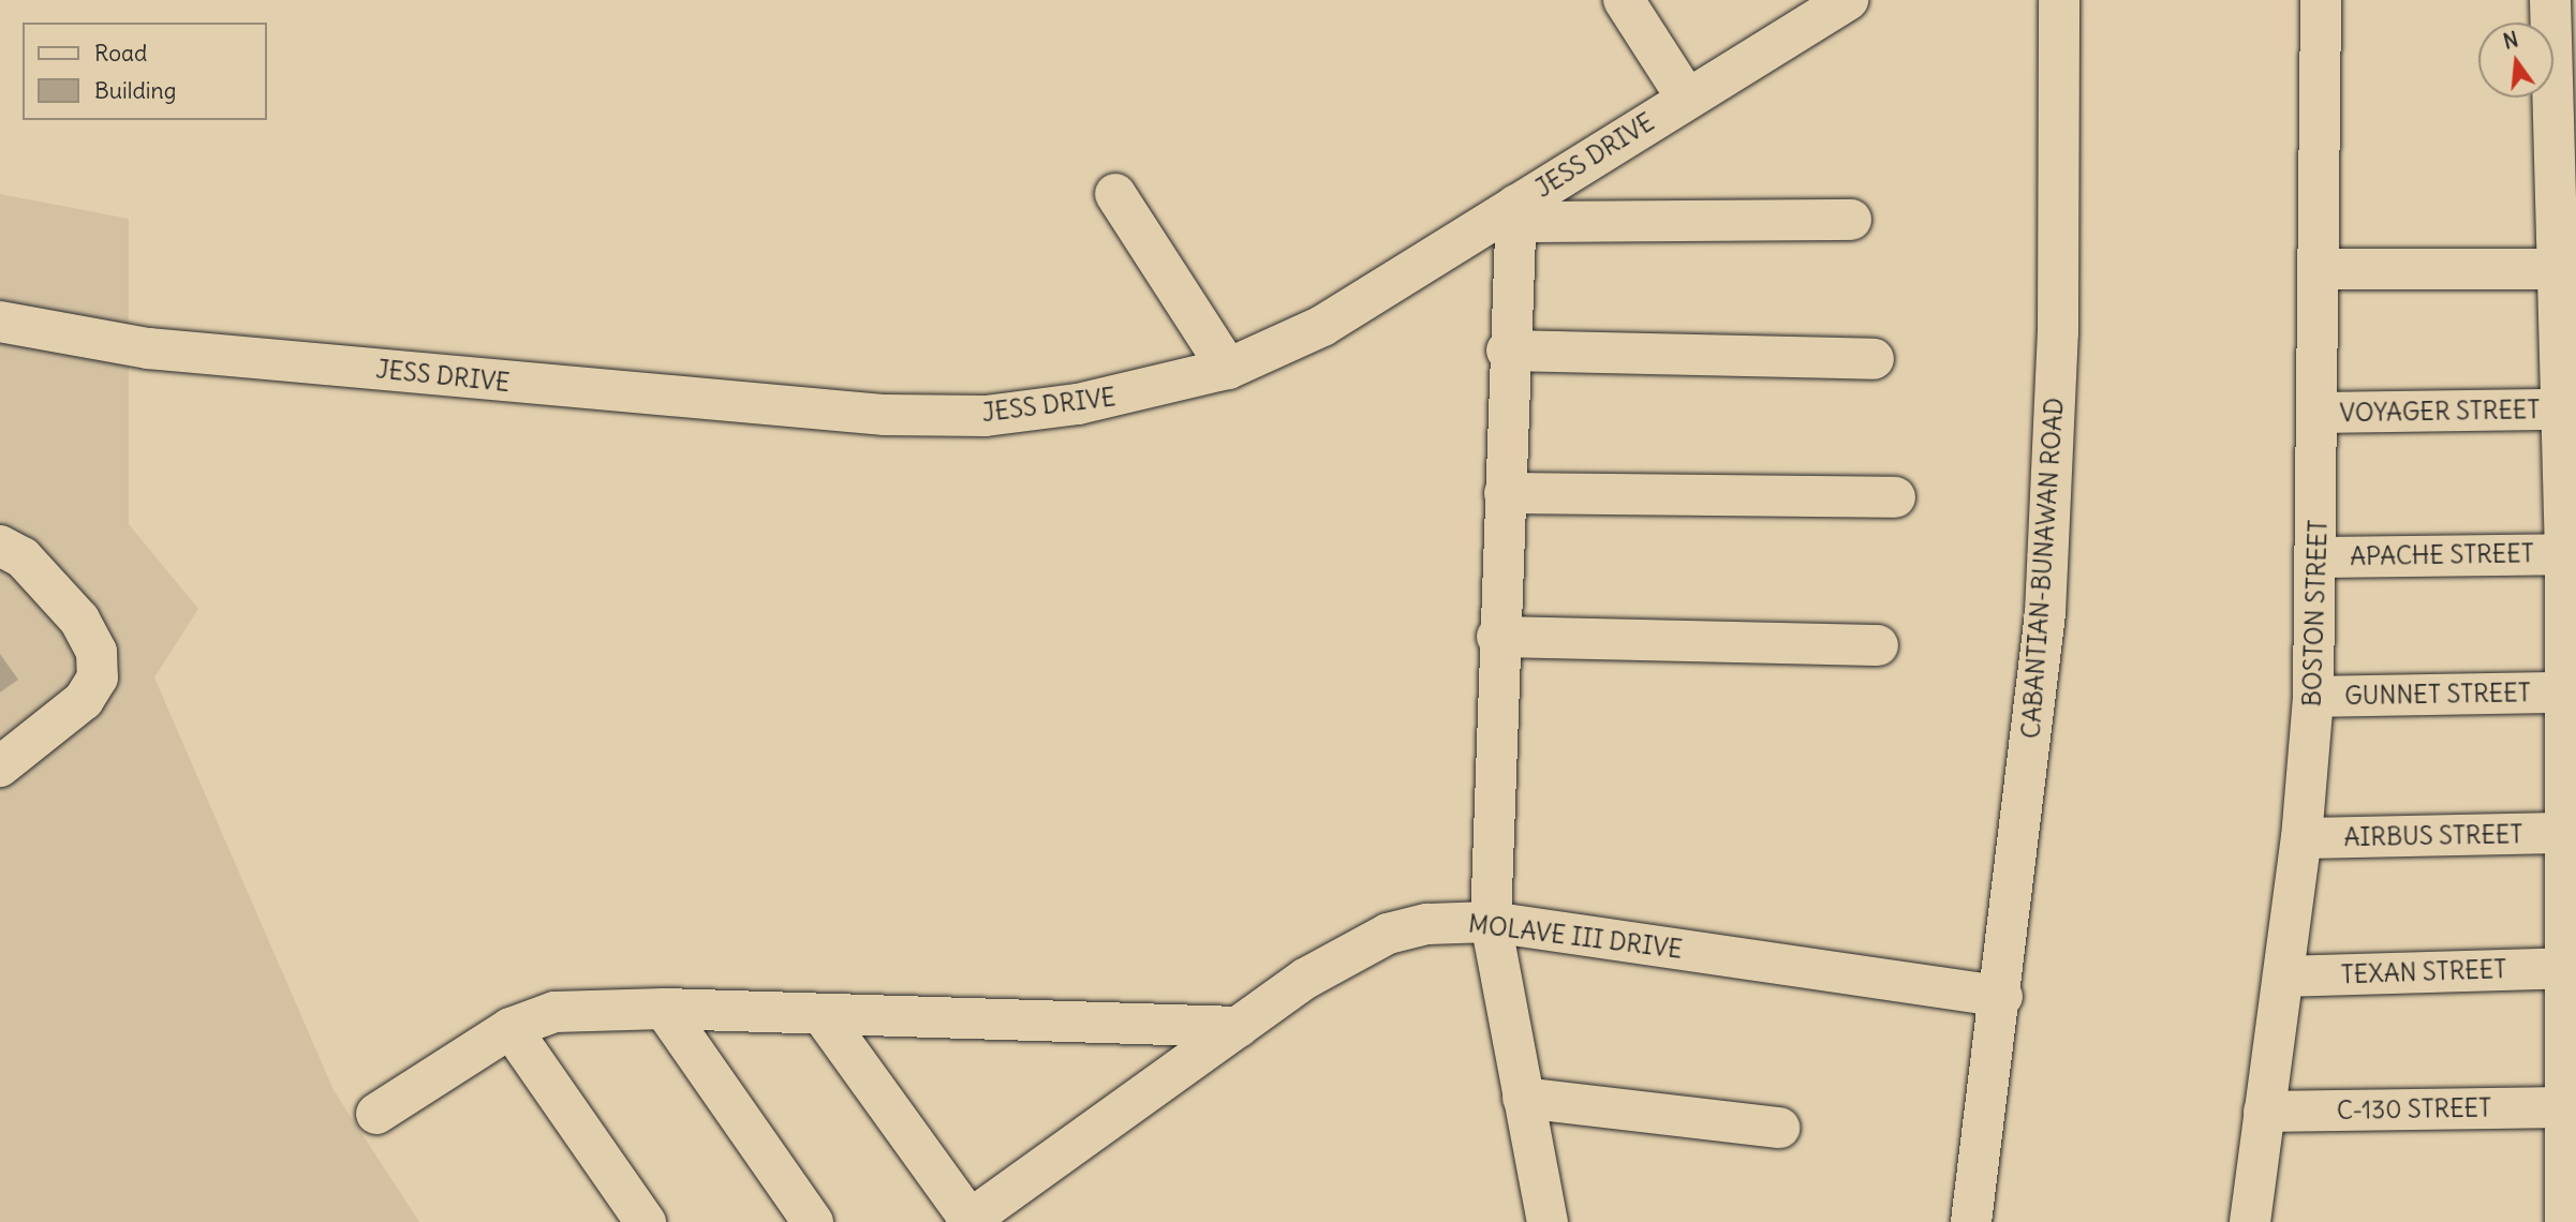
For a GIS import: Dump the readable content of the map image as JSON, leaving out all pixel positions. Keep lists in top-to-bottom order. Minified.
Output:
{"streets":{"street":["JESS DRIVE","VOYAGER STREET","APACHE STREET","CABANTIAN-BUNAWAN ROAD","BOSTON STREET","GUNNET STREET","AIRBUS STREET","MOLAVE III DRIVE","TEXAN STREET","C-130 STREET"]},"crossings":[["VOYAGER STREET","BOSTON STREET"],["APACHE STREET","BOSTON STREET"],["CABANTIAN-BUNAWAN ROAD","MOLAVE III DRIVE"],["BOSTON STREET","GUNNET STREET"],["BOSTON STREET","AIRBUS STREET"],["BOSTON STREET","TEXAN STREET"],["BOSTON STREET","C-130 STREET"]],"legend":["Road","Building"],"north":"top"}
